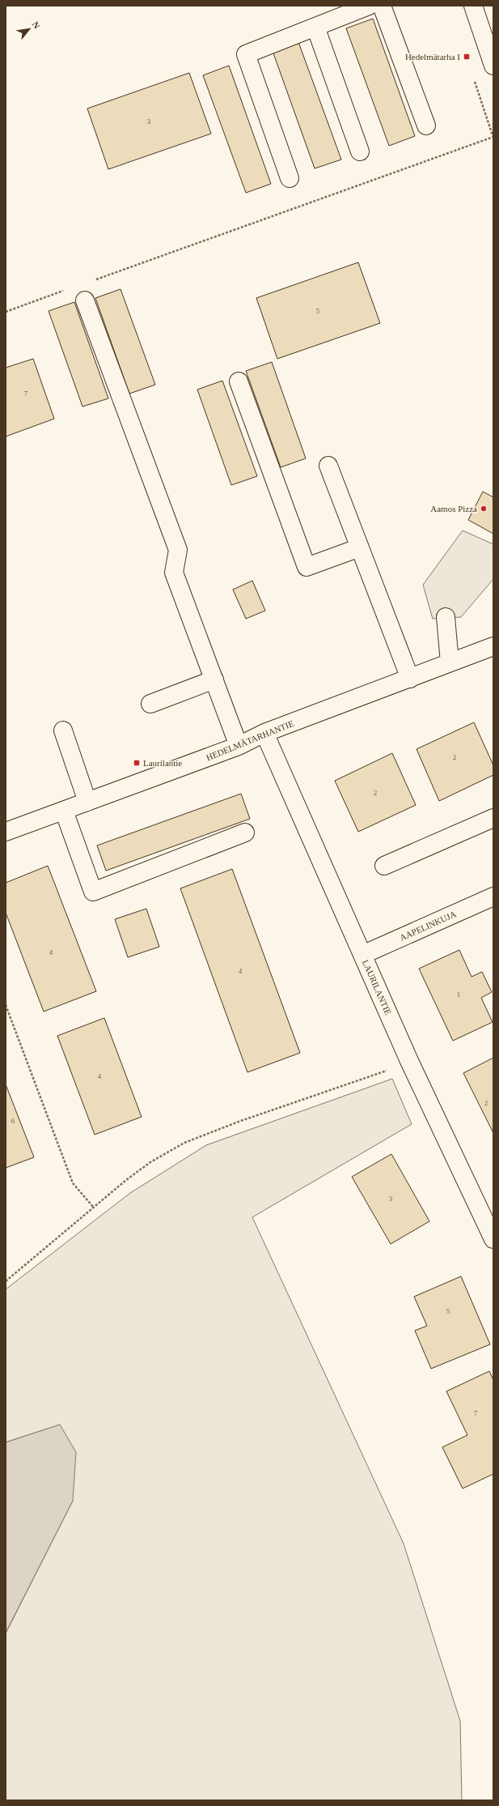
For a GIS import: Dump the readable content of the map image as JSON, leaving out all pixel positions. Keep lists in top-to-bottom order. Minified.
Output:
{"streets":{"street":["HEDELMÄTARHANTIE","AAPELINKUJA","LAURILANTIE"]},"crossings":[["HEDELMÄTARHANTIE","LAURILANTIE"],["AAPELINKUJA","LAURILANTIE"]],"places":{"transit":["Hedelmätarha I","Laurilantie"],"other":["Aamos Pizza"]},"house_numbers":["3","5","7","2","2","4","4","1","4","2","6","3","5","7"],"north":"top right"}
